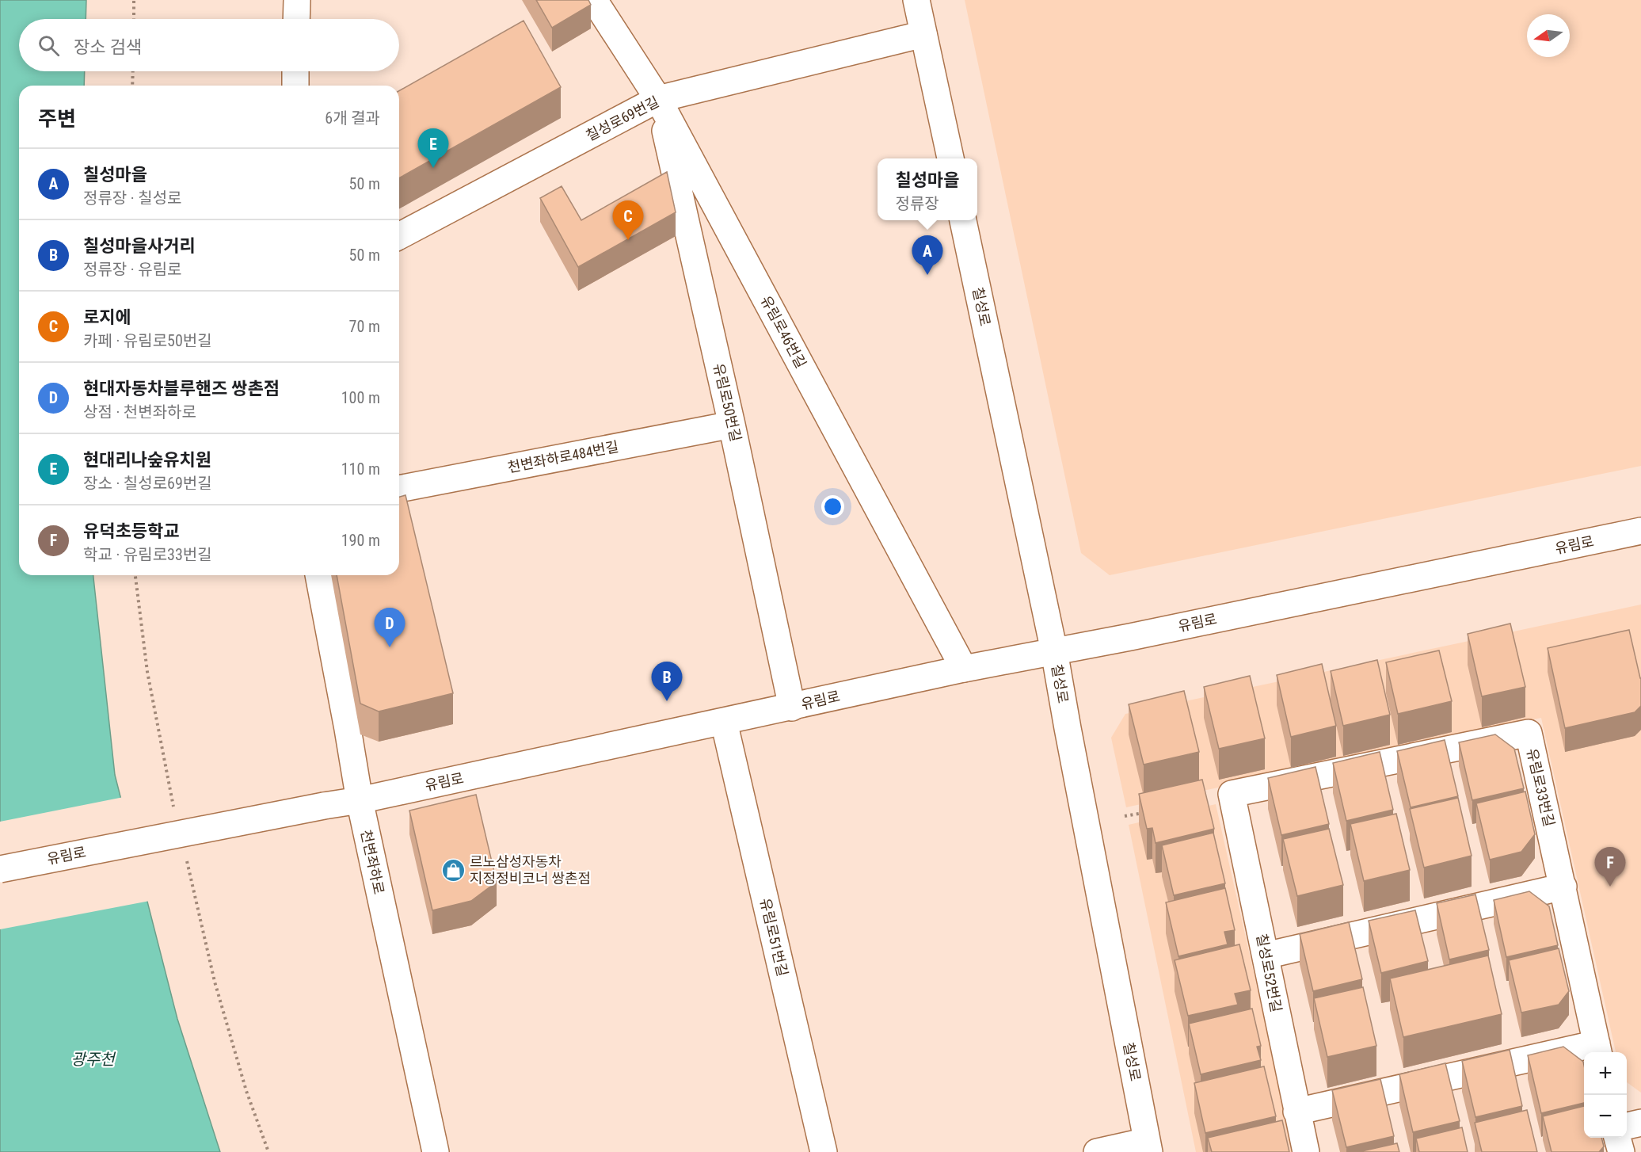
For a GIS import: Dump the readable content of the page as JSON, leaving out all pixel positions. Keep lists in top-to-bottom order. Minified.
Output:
{"streets":{"street":["칠성로69번길","칠성로","유림로46번길","유림로50번길","천변좌하로484번길","유림로","유림로33번길","천변좌하로","유림로51번길","칠성로52번길"]},"crossings":[["칠성로69번길","유림로46번길"],["칠성로69번길","유림로50번길"],["칠성로","유림로"],["유림로46번길","유림로50번길"],["유림로46번길","유림로"],["유림로50번길","천변좌하로484번길"],["유림로50번길","유림로"],["유림로","천변좌하로"],["유림로","유림로51번길"],["유림로33번길","칠성로52번길"]],"water":["광주천"],"places":{"shop":["르노삼성자동차 지정정비코너 쌍촌점"]},"north":"left","page":{"search":"장소 검색","heading":["주변","6개 결과"],"pins":["E","C","A","D","B","F"],"list":[{"mark":"A","name":"칠성마을","note":"정류장 · 칠성로","value":"50 m"},{"mark":"B","name":"칠성마을사거리","note":"정류장 · 유림로","value":"50 m"},{"mark":"C","name":"로지에","note":"카페 · 유림로50번길","value":"70 m"},{"mark":"D","name":"현대자동차블루핸즈 쌍촌점","note":"상점 · 천변좌하로","value":"100 m"},{"mark":"E","name":"현대리나숲유치원","note":"장소 · 칠성로69번길","value":"110 m"},{"mark":"F","name":"유덕초등학교","note":"학교 · 유림로33번길","value":"190 m"}],"popup":["칠성마을","정류장"],"map_buttons":["+","−"]}}
